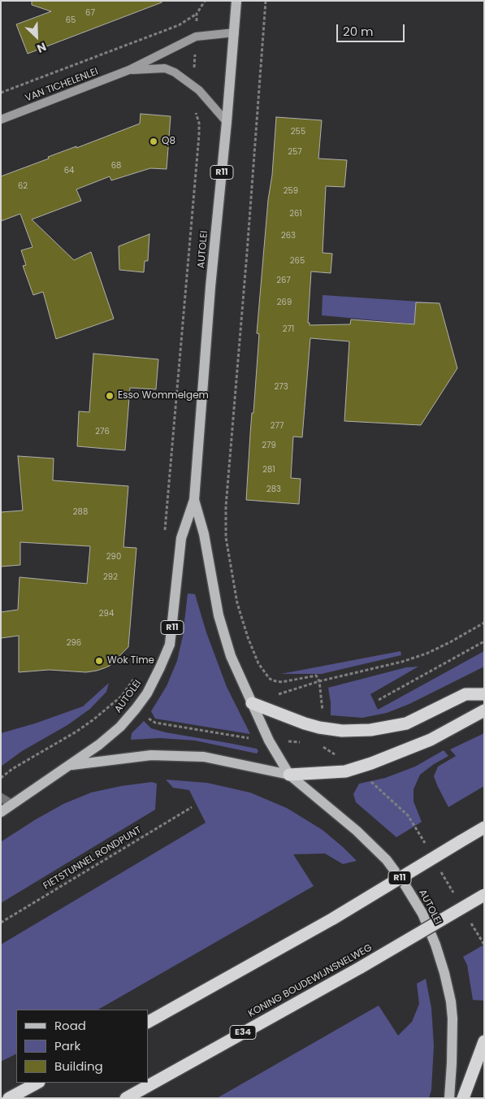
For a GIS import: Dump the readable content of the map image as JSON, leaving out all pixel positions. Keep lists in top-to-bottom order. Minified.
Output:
{"streets":{"highway":["KONING BOUDEWIJNSNELWEG","E34"],"main road":["R11","AUTOLEI"],"street":["VAN TICHELENLEI"],"path":["FIETSTUNNEL RONDPUNT"]},"crossings":[["VAN TICHELENLEI","AUTOLEI"]],"places":["Q8","Esso Wommelgem","Wok Time"],"house_numbers":["67","65","255","257","68","64","62","259","261","263","265","267","269","271","273","277","276","279","281","283","288","290","292","294","296"],"legend":["Road","Park","Building"],"scale_bar":"20 m","north":"bottom right"}
